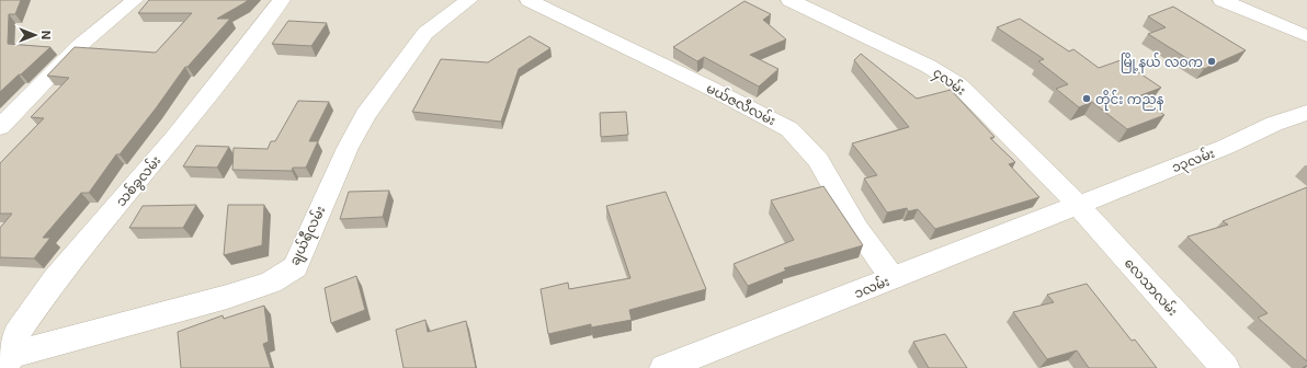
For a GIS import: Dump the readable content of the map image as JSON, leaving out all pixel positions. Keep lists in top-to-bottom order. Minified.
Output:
{"streets":{"street":["၄လမ်း","မယ်ဇလီလမ်း","၁၃လမ်း","သစ်ခွလမ်း","ချယ်ရီလမ်း","၁လမ်း","လေသာလမ်း"]},"crossings":[["၄လမ်း","၁၃လမ်း"],["၄လမ်း","၁လမ်း"],["၄လမ်း","လေသာလမ်း"],["မယ်ဇလီလမ်း","၁လမ်း"],["၁၃လမ်း","၁လမ်း"],["၁၃လမ်း","လေသာလမ်း"],["သစ်ခွလမ်း","ချယ်ရီလမ်း"],["၁လမ်း","လေသာလမ်း"]],"places":["မြို့နယ် လဝက","တိုင်း ကညန"],"north":"right"}
